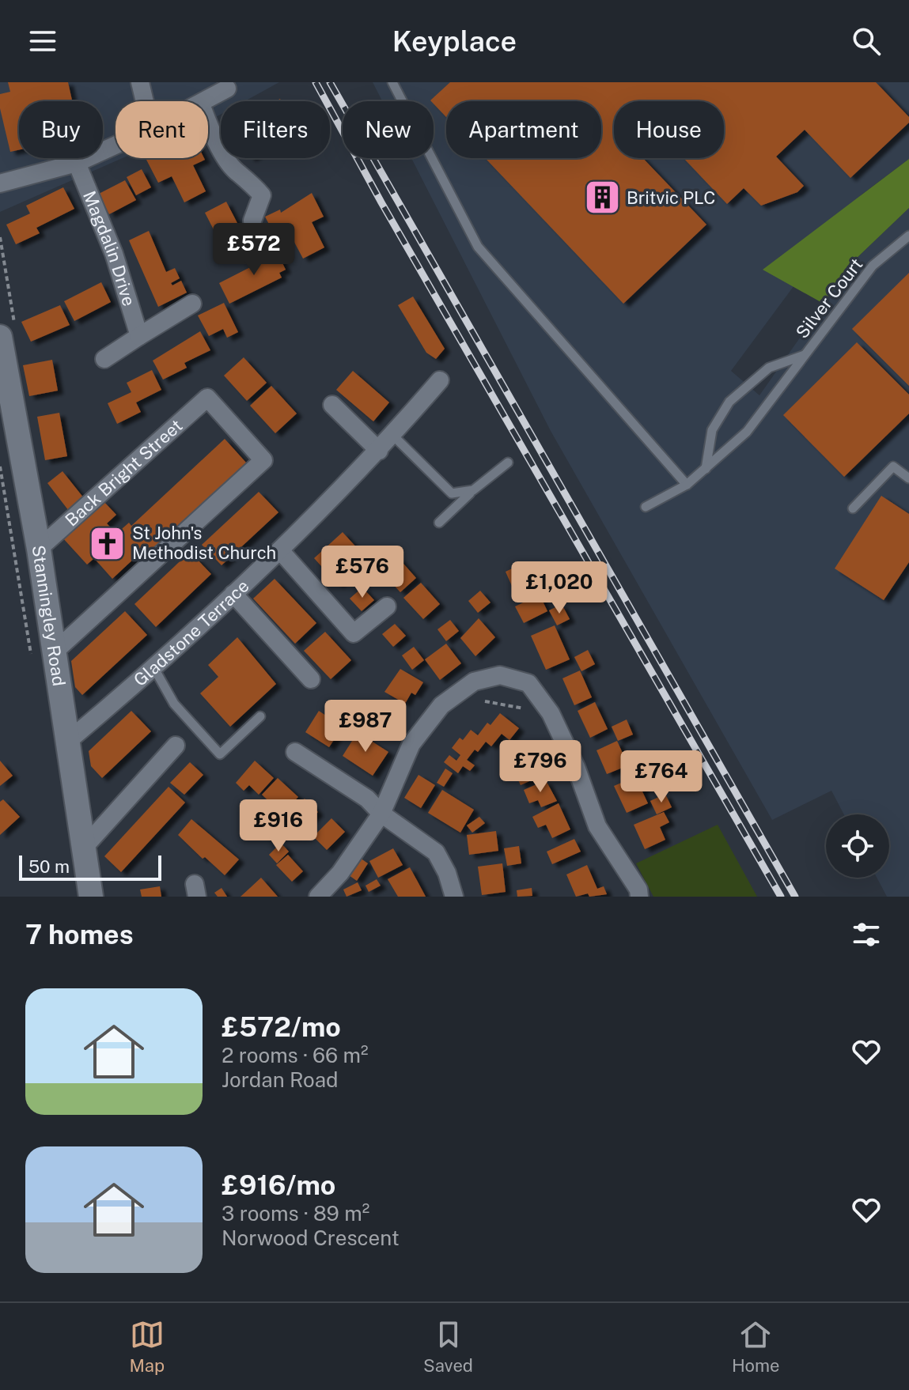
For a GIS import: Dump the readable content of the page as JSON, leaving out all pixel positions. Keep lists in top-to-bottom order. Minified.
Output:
{"streets":{"main road":["Stanningley Road"],"street":["Magdalin Drive","Back Bright Street","Gladstone Terrace"],"lane":["Silver Court"]},"crossings":[["Back Bright Street","Stanningley Road"],["Stanningley Road","Gladstone Terrace"]],"places":{"building":["Britvic PLC"],"church":["St John's Methodist Church"]},"scale_bar":"50 m","page":{"header":"Keyplace","chip":["Buy","Rent","Filters","New","Apartment","House"],"price":["£572","£576","£1,020","£987","£796","£764","£916"],"scale":"50 m","heading":"7 homes","list":[{"name":"£572/mo","note":"2 rooms · 66 m² · Jordan Road"},{"name":"£916/mo","note":"3 rooms · 89 m² · Norwood Crescent"}],"tabs":["Map","Saved","Home"]}}
